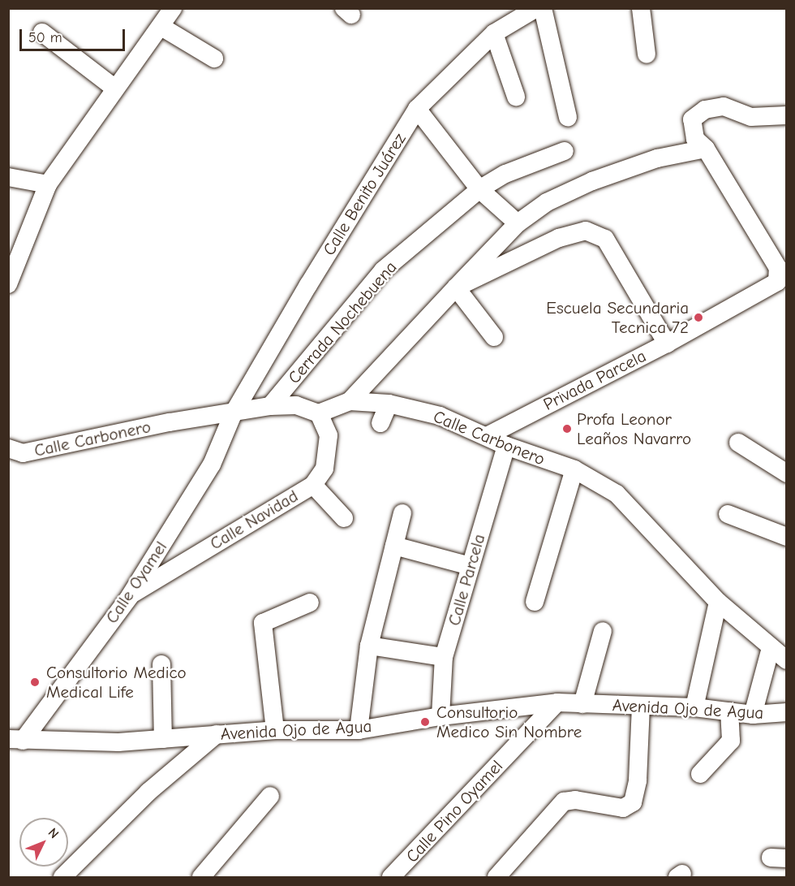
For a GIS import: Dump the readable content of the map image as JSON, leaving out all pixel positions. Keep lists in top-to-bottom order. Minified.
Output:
{"streets":{"street":["Calle Benito Juárez","Cerrada Nochebuena","Privada Parcela","Calle Carbonero","Calle Navidad","Calle Parcela","Calle Oyamel","Avenida Ojo de Agua","Calle Pino Oyamel"]},"crossings":[["Calle Benito Juárez","Calle Carbonero"],["Calle Benito Juárez","Calle Oyamel"],["Cerrada Nochebuena","Calle Carbonero"],["Privada Parcela","Calle Carbonero"],["Calle Carbonero","Calle Navidad"],["Calle Carbonero","Calle Parcela"],["Calle Carbonero","Calle Oyamel"],["Calle Navidad","Calle Oyamel"],["Calle Parcela","Avenida Ojo de Agua"],["Calle Oyamel","Avenida Ojo de Agua"],["Avenida Ojo de Agua","Calle Pino Oyamel"]],"places":["Escuela Secundaria Tecnica 72","Profa Leonor Leaños Navarro","Consultorio Medico Medical Life","Consultorio Medico Sin Nombre"],"scale_bar":"50 m","north":"top right"}
